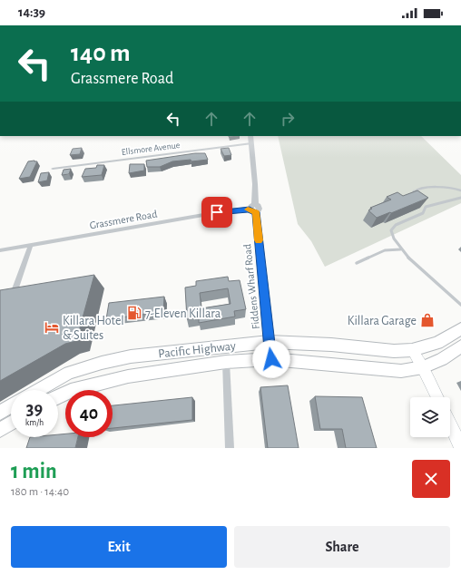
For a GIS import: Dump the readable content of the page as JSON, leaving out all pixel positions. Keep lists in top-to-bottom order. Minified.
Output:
{"streets":{"highway":["Pacific Highway"],"street":["Ellsmore Avenue","Grassmere Road","Fiddens Wharf Road"]},"crossings":[["Ellsmore Avenue","Fiddens Wharf Road"],["Grassmere Road","Fiddens Wharf Road"],["Fiddens Wharf Road","Pacific Highway"]],"places":{"fuel station":["7-Eleven Killara"],"shop":["Killara Garage"],"hotel":["Killara Hotel & Suites"]},"page":{"status":"14:39","turn":["140 m","Grassmere Road"],"speed":"39 km/h","limit":"40","heading":["1 min","180 m · 14:40"],"buttons":["Exit","Share"]}}
